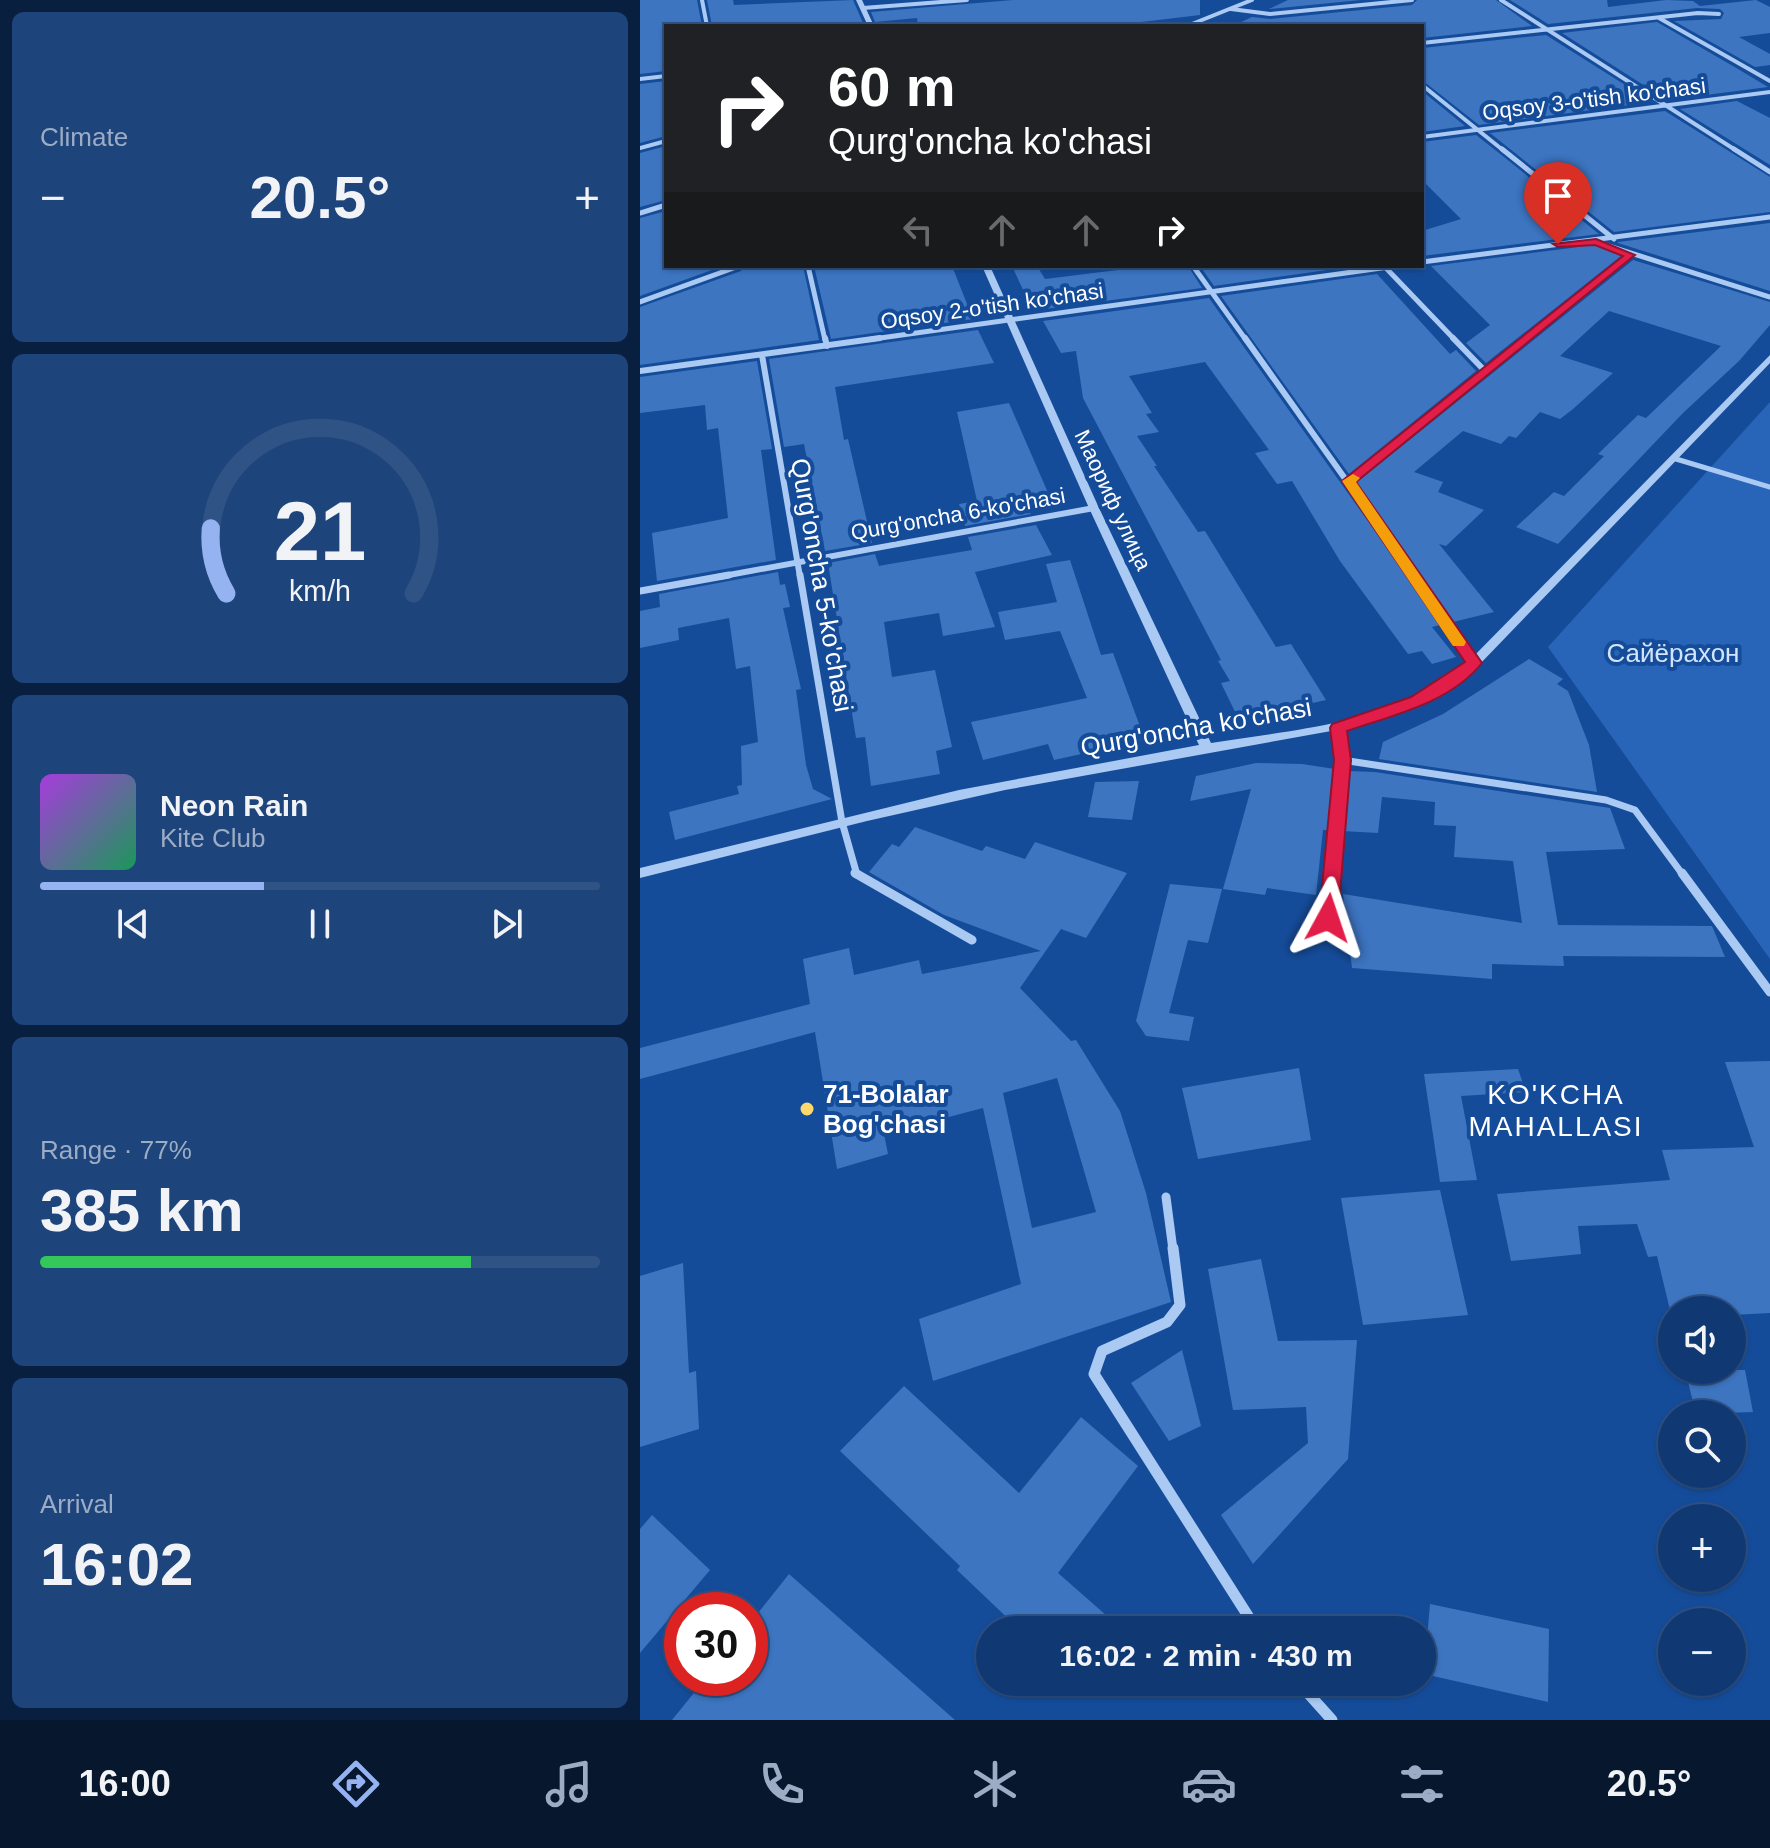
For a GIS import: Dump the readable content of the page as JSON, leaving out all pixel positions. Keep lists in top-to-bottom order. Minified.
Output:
{"streets":{"street":["Oqsoy 3-o'tish ko'chasi","Oqsoy 2-o'tish ko'chasi","Маориф улица","Qurg'oncha 6-ko'chasi","Qurg'oncha 5-ko'chasi","Qurg'oncha ko'chasi"]},"crossings":[["Oqsoy 2-o'tish ko'chasi","Маориф улица"],["Oqsoy 2-o'tish ko'chasi","Qurg'oncha 5-ko'chasi"],["Маориф улица","Qurg'oncha 6-ko'chasi"],["Маориф улица","Qurg'oncha ko'chasi"],["Qurg'oncha 6-ko'chasi","Qurg'oncha 5-ko'chasi"],["Qurg'oncha 5-ko'chasi","Qurg'oncha ko'chasi"]],"districts":["KO'KCHA MAHALLASI"],"parks":["Сайёрахон"],"places":["71-Bolalar Bog'chasi"],"page":{"tile":["Climate",["Range · 77%","385 km"],["Arrival","16:02"]],"turn":["60 m","Qurg'oncha ko'chasi"],"heat":["−","20.5°","+"],"song":["Neon Rain","Kite Club"],"map_buttons":["+","−"],"limit":"30","trip":"16:02 · 2 min · 430 m","tabs":["16:00","20.5°"],"gauge":["21","km/h"]}}
